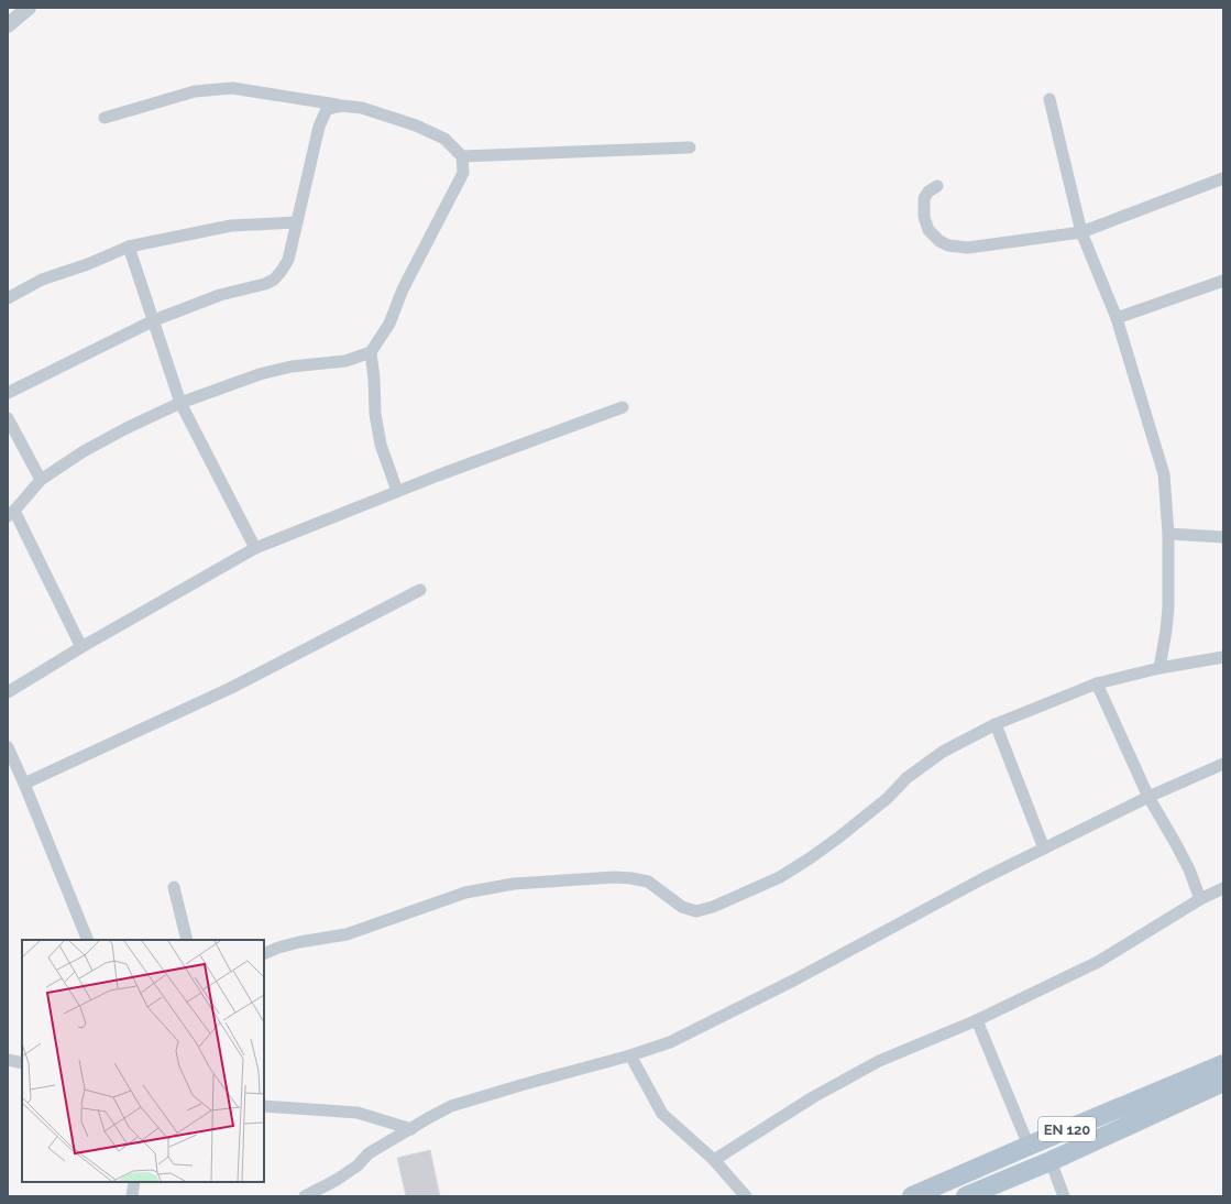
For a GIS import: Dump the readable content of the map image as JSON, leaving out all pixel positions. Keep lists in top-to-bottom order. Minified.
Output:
{"streets":{"main road":["EN 120"]}}
